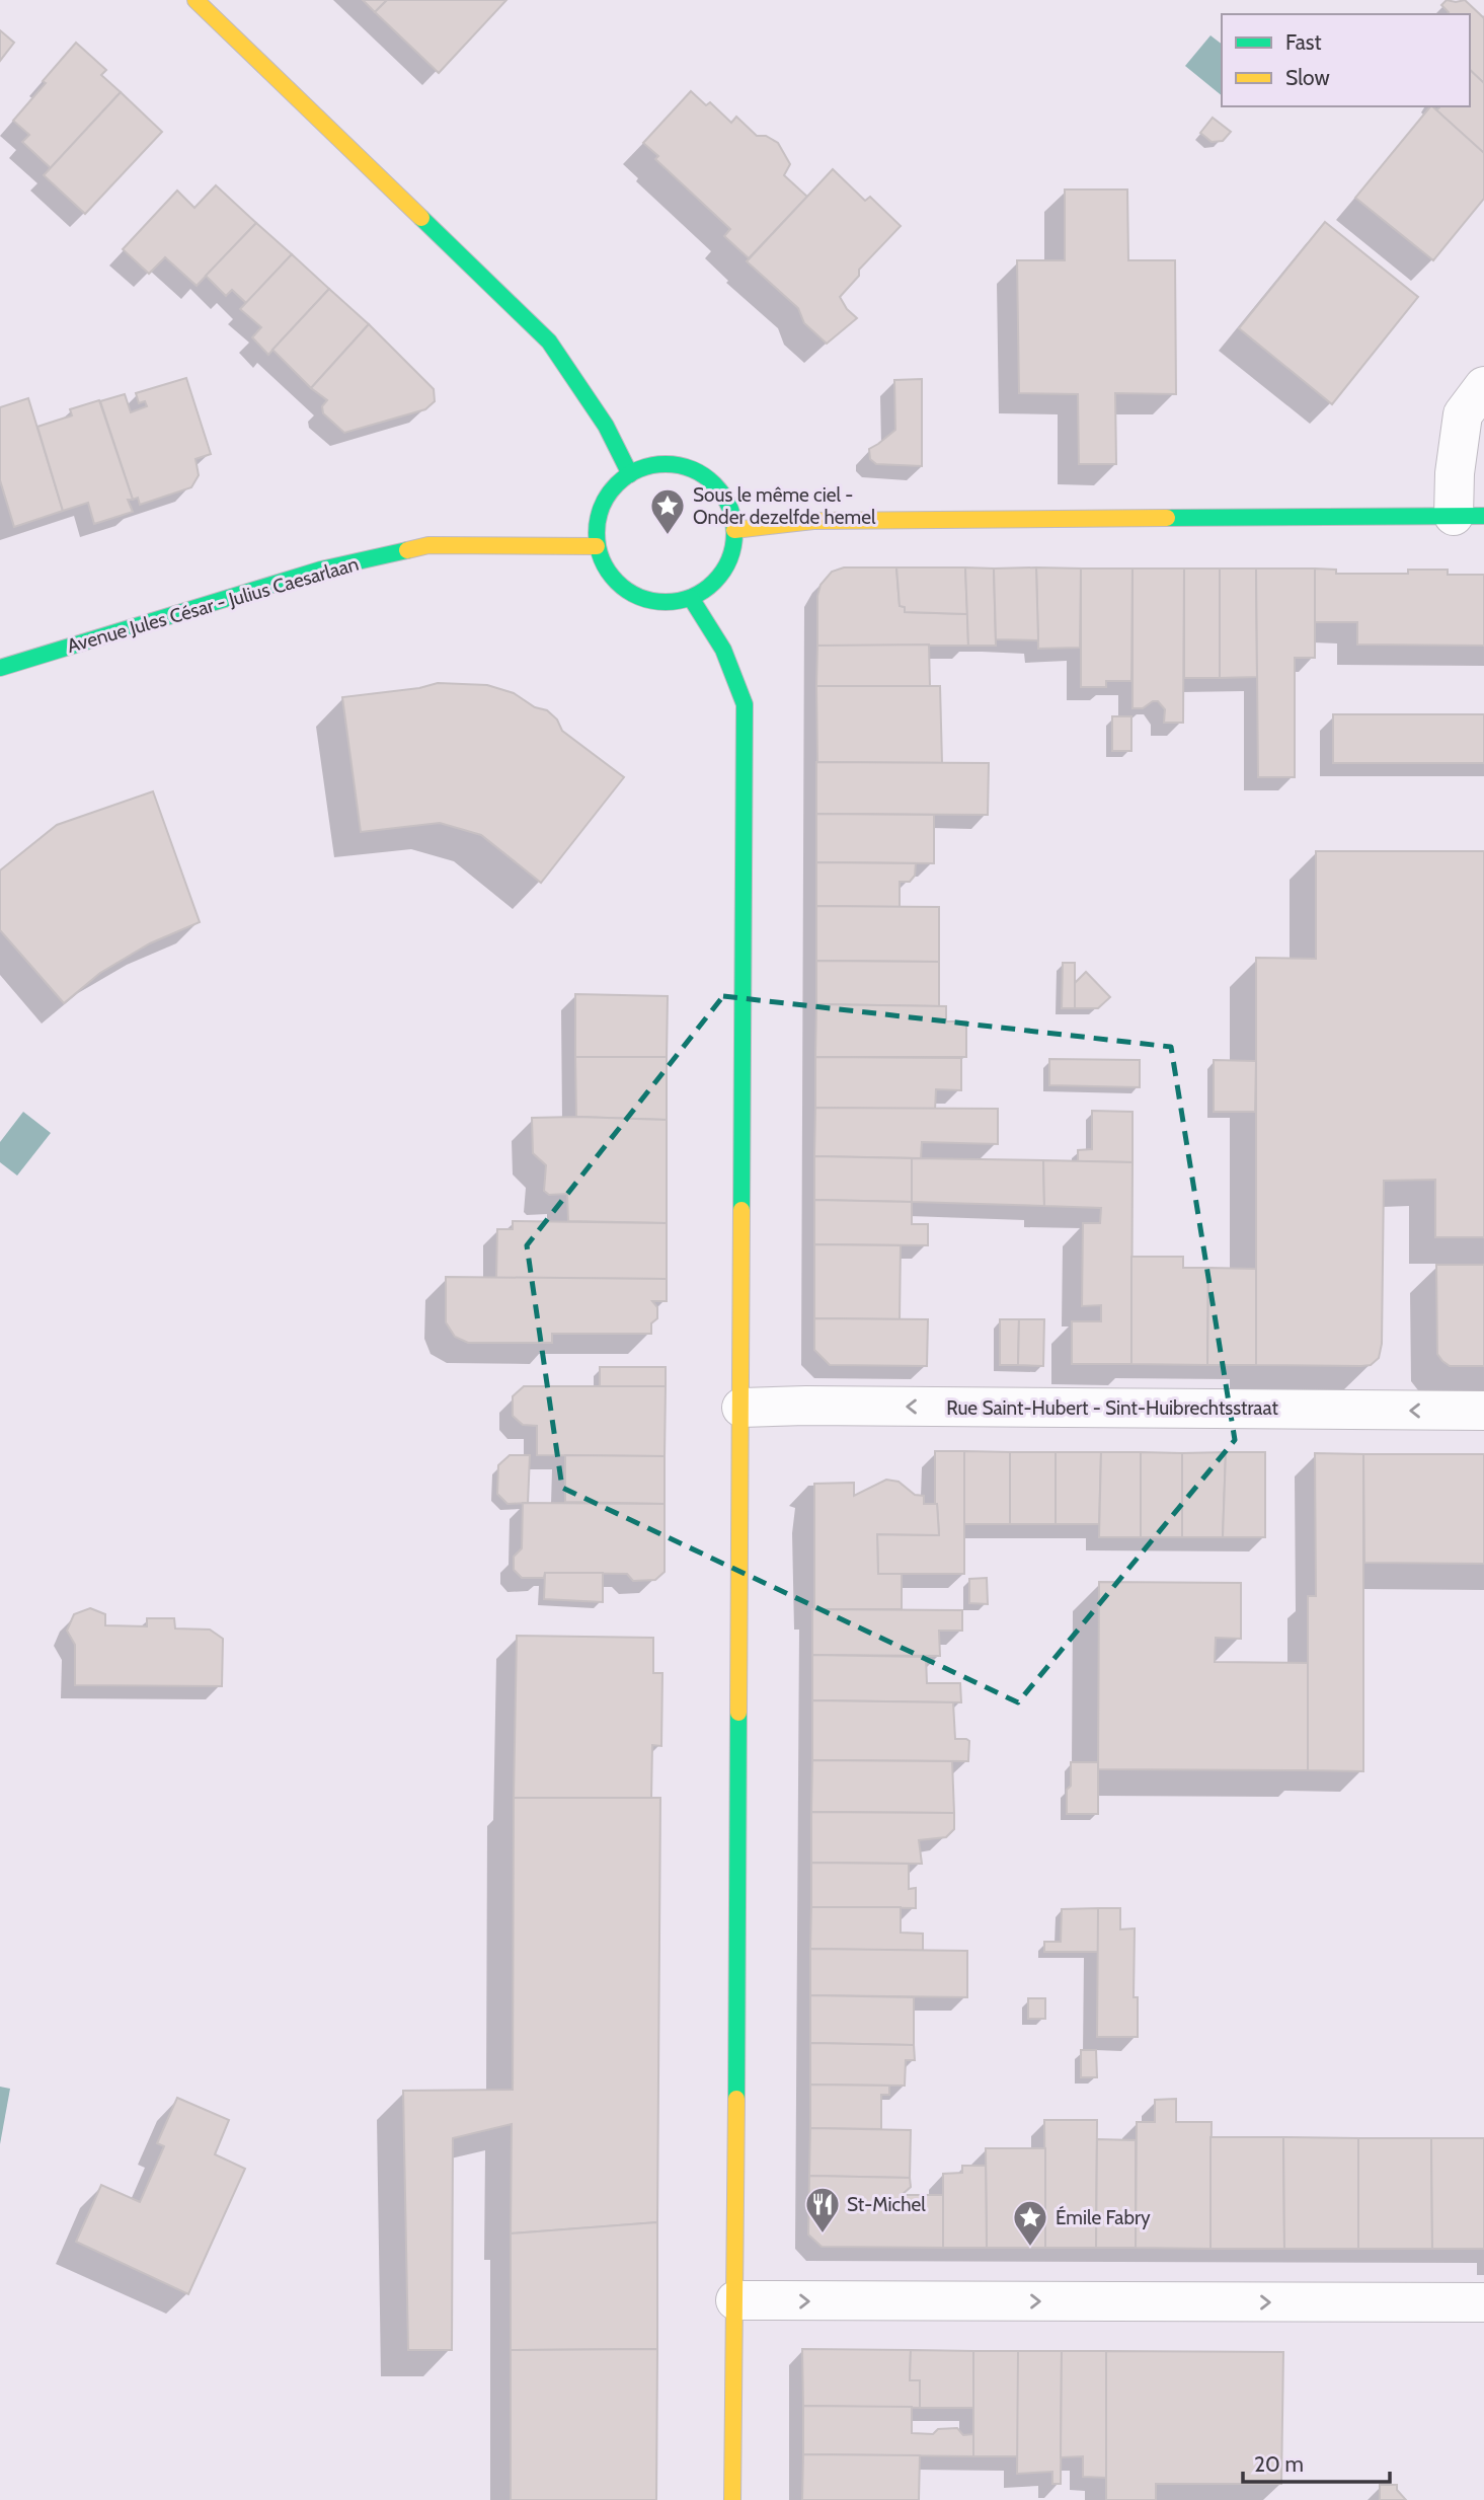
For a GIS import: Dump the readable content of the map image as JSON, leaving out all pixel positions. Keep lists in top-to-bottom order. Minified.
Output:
{"streets":{"street":["Avenue Jules César - Julius Caesarlaan","Rue Saint-Hubert - Sint-Huibrechtsstraat"]},"one_way":["Rue Saint-Hubert - Sint-Huibrechtsstraat"],"places":{"place":["Sous le même ciel - Onder dezelfde hemel","Émile Fabry"],"restaurant":["St-Michel"]},"legend":["Fast","Slow"],"scale_bar":"20 m"}
